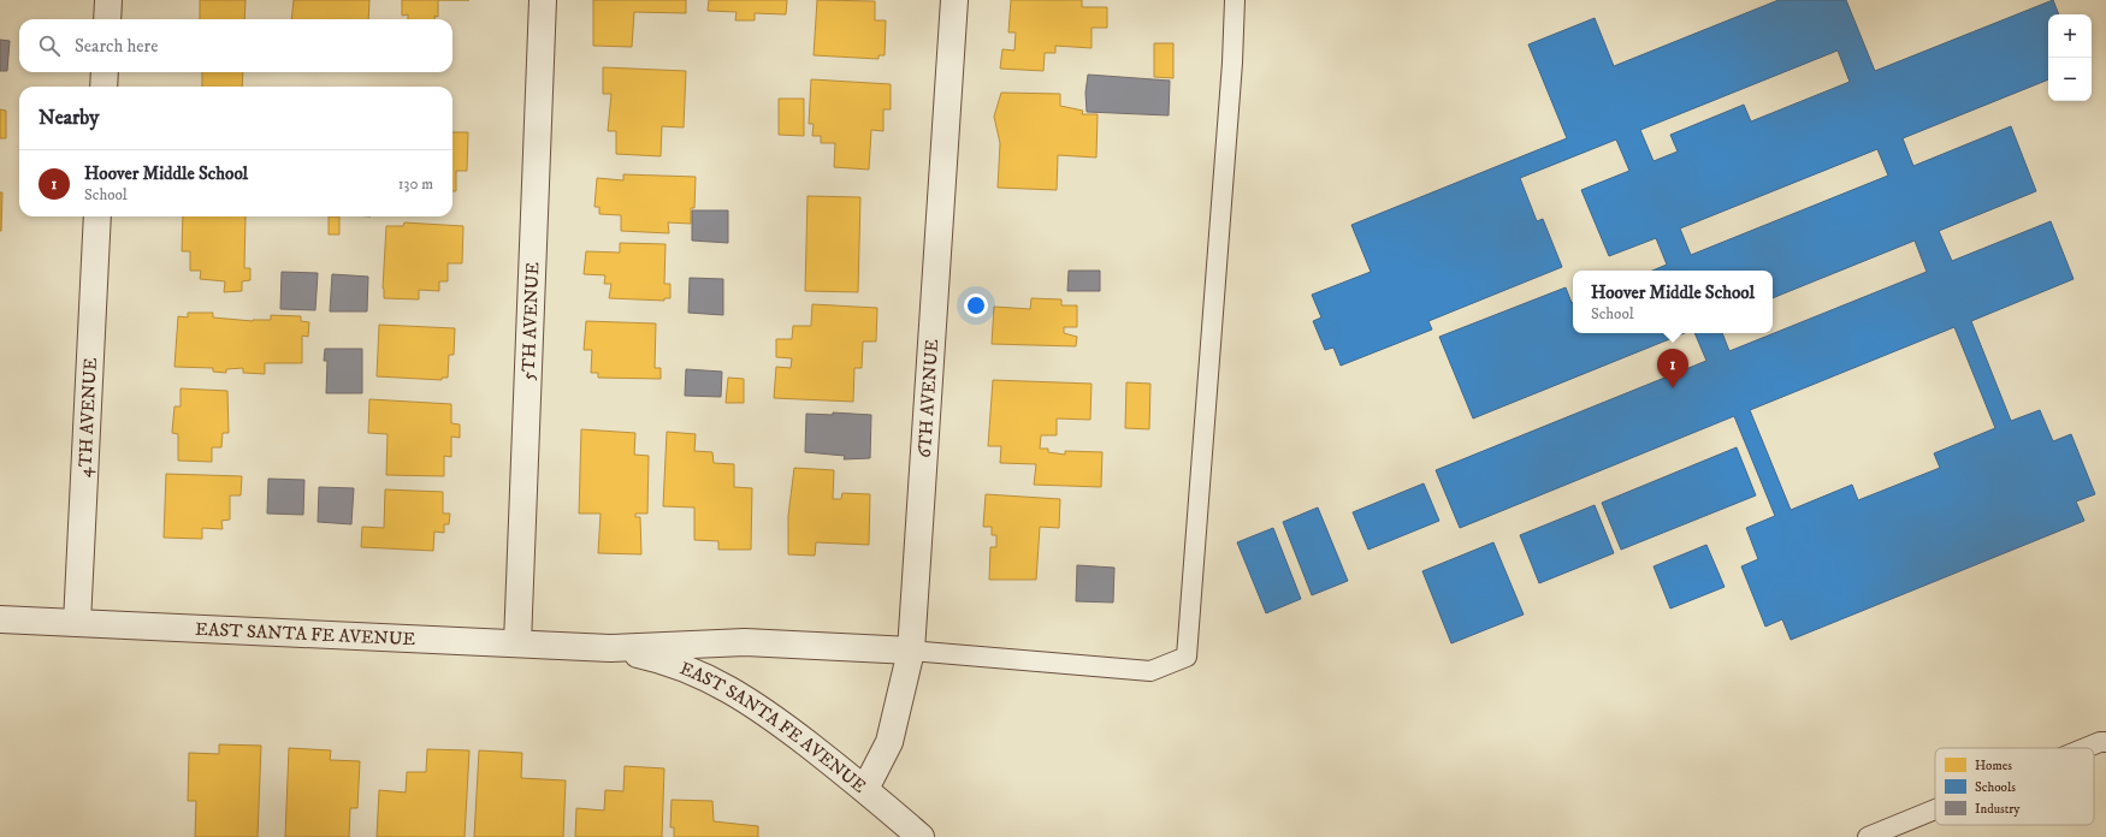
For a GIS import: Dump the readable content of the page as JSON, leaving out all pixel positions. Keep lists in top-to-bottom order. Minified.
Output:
{"streets":{"street":["5TH AVENUE","6TH AVENUE","4TH AVENUE","EAST SANTA FE AVENUE"]},"crossings":[["5TH AVENUE","EAST SANTA FE AVENUE"],["6TH AVENUE","EAST SANTA FE AVENUE"],["4TH AVENUE","EAST SANTA FE AVENUE"]],"legend":["Homes","Schools","Industry"],"page":{"map_buttons":["+","−"],"search":"Search here","heading":"Nearby","list":[{"mark":"1","name":"Hoover Middle School","note":"School","value":"130 m"}],"popup":["Hoover Middle School","School"],"pins":"1"}}
